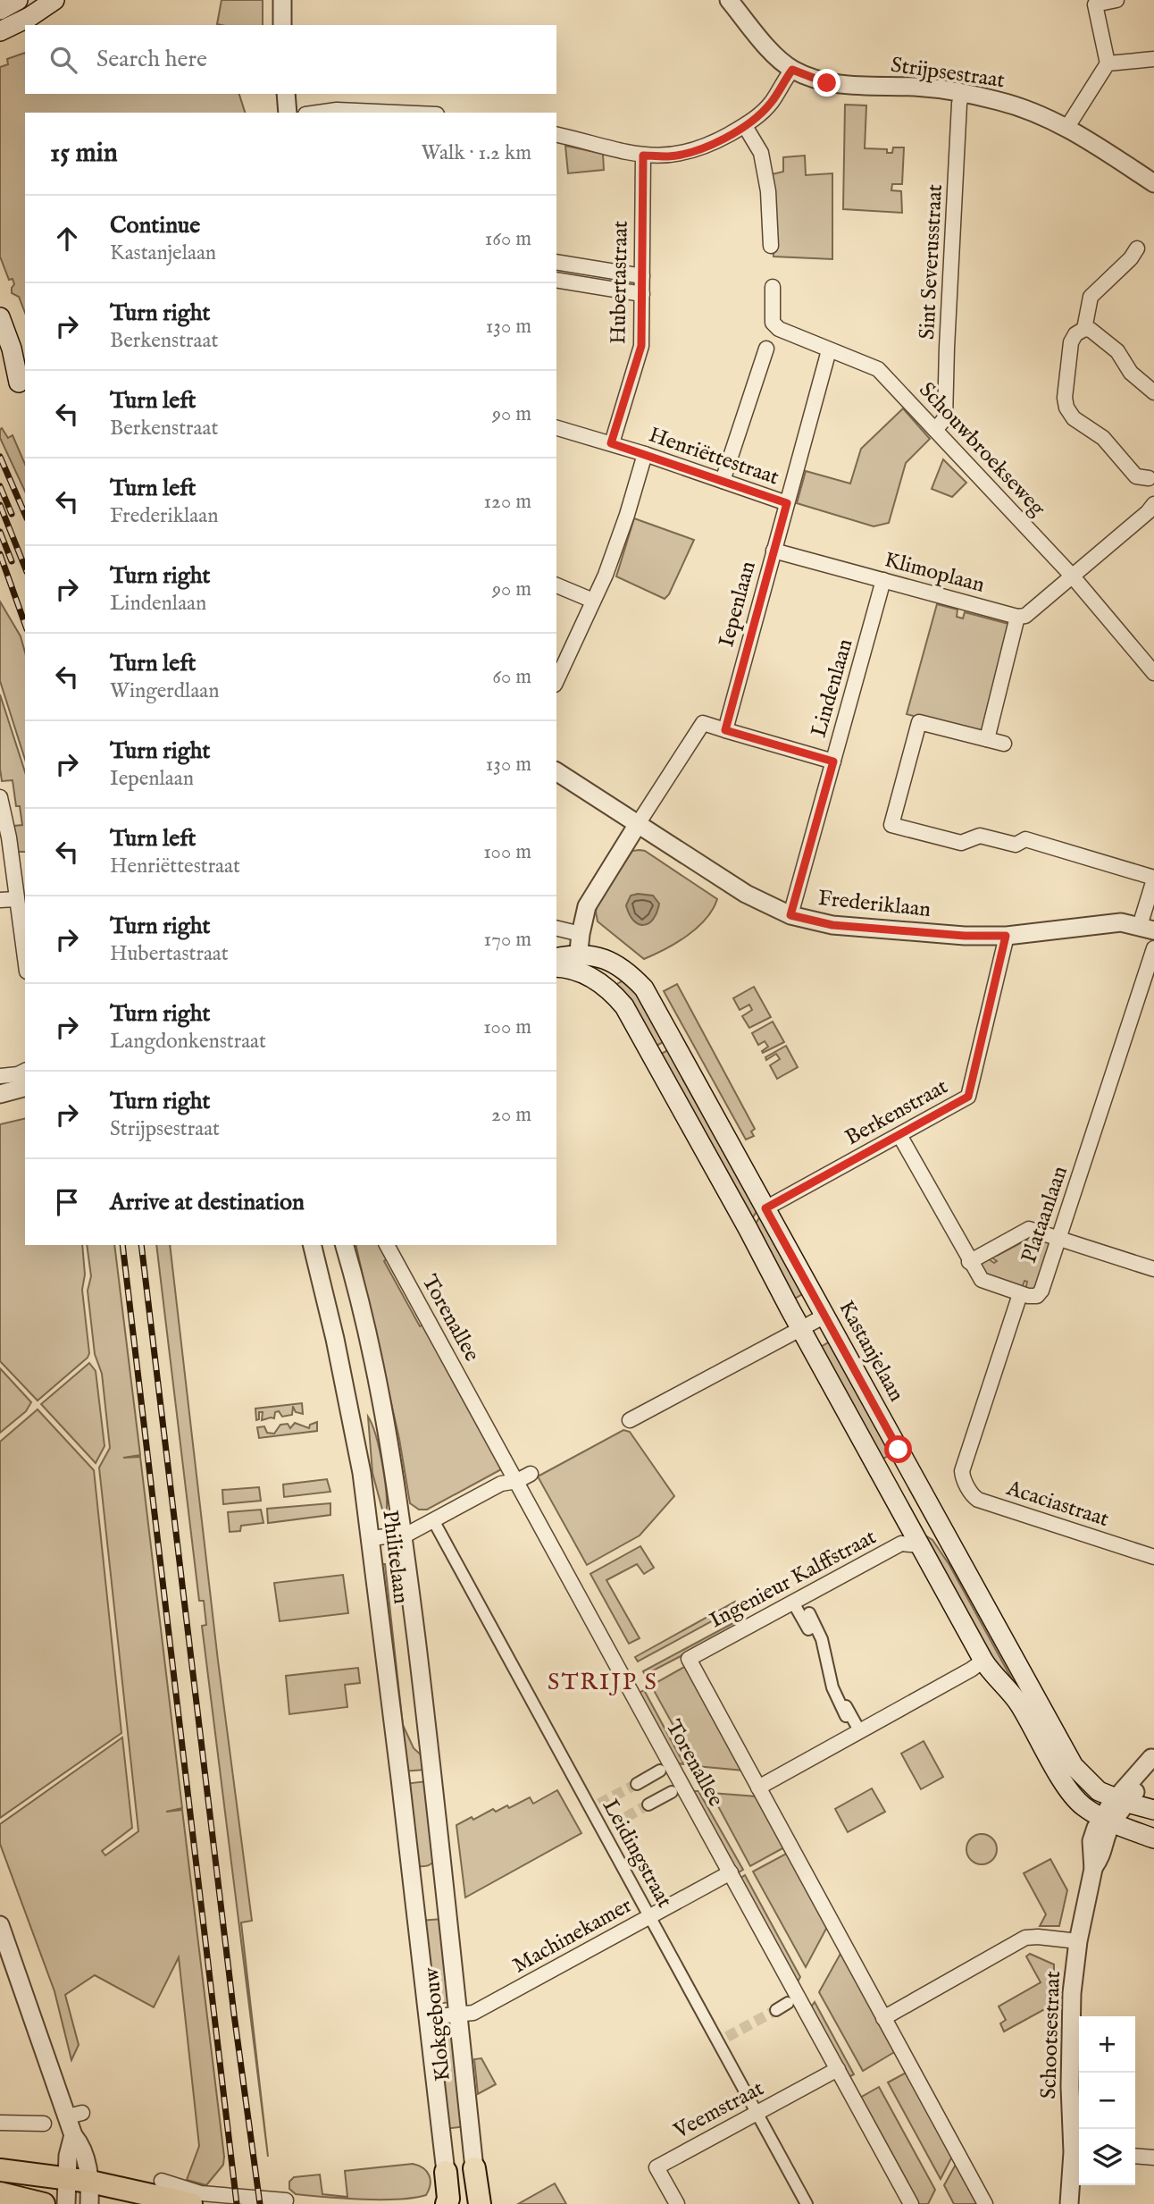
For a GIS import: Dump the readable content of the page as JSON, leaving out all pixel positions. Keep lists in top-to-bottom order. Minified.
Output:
{"streets":{"main road":["Kastanjelaan"],"street":["Strijpsestraat","Sint Severusstraat","Hubertastraat","Schouwbroekseweg","Henriëttestraat","Klimoplaan","Iepenlaan","Lindenlaan","Frederiklaan","Berkenstraat","Plataanlaan","Torenallee","Acaciastraat","Philitelaan","Ingenieur Kalffstraat","Leidingstraat","Machinekamer","Klokgebouw","Schootsestraat","Veemstraat"]},"crossings":[["Strijpsestraat","Sint Severusstraat"],["Sint Severusstraat","Schouwbroekseweg"],["Hubertastraat","Henriëttestraat"],["Schouwbroekseweg","Iepenlaan"],["Henriëttestraat","Iepenlaan"],["Klimoplaan","Iepenlaan"],["Klimoplaan","Lindenlaan"],["Lindenlaan","Frederiklaan"],["Frederiklaan","Berkenstraat"],["Berkenstraat","Kastanjelaan"],["Plataanlaan","Acaciastraat"],["Torenallee","Ingenieur Kalffstraat"],["Torenallee","Machinekamer"],["Torenallee","Veemstraat"],["Kastanjelaan","Ingenieur Kalffstraat"],["Kastanjelaan","Schootsestraat"],["Philitelaan","Klokgebouw"],["Leidingstraat","Machinekamer"],["Leidingstraat","Veemstraat"],["Machinekamer","Klokgebouw"]],"districts":["STRIJP S"],"page":{"search":"Search here","heading":["15 min","Walk · 1.2 km"],"list":[["Continue","Kastanjelaan","160 m"],["Turn right","Berkenstraat","130 m"],["Turn left","Berkenstraat","90 m"],["Turn left","Frederiklaan","120 m"],["Turn right","Lindenlaan","90 m"],["Turn left","Wingerdlaan","60 m"],["Turn right","Iepenlaan","130 m"],["Turn left","Henriëttestraat","100 m"],["Turn right","Hubertastraat","170 m"],["Turn right","Langdonkenstraat","100 m"],["Turn right","Strijpsestraat","20 m"],"Arrive at destination"],"map_buttons":["+","−"]}}
